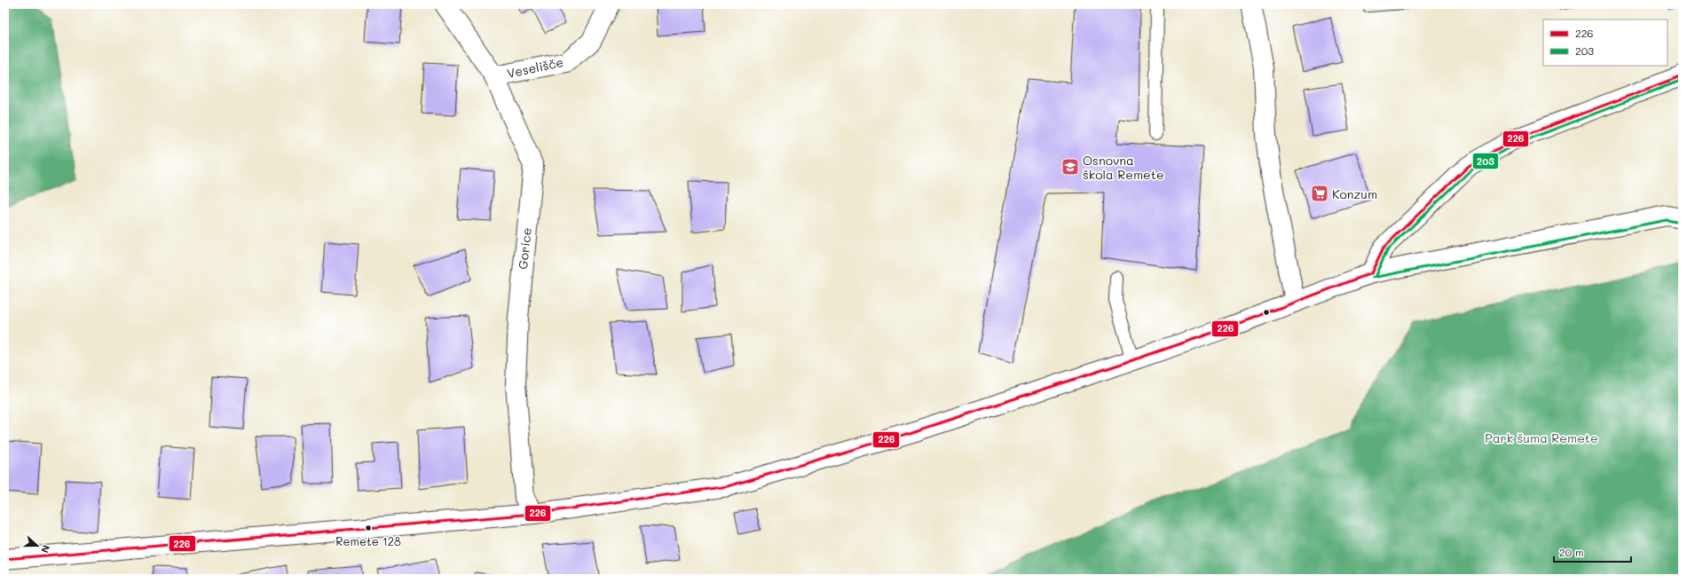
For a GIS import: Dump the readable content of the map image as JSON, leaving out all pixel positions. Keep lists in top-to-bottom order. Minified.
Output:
{"streets":{"street":["Veselišče","Gorice"]},"crossings":[["Veselišče","Gorice"]],"parks":["Park šuma Remete"],"places":{"school or university":["Osnovna škola Remete"],"supermarket":["Konzum"],"other":["Remete 128"]},"lines":["transit line 226","transit line 203"],"legend":["226","203"],"scale_bar":"20 m","north":"right"}
